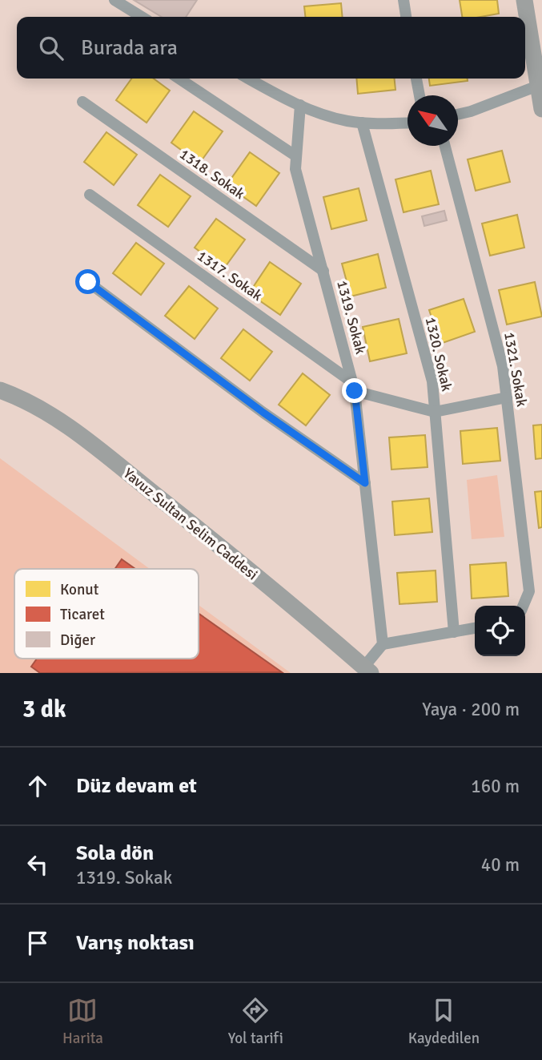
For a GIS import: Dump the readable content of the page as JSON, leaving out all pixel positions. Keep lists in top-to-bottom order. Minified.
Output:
{"streets":{"street":["1318. Sokak","1317. Sokak","1319. Sokak","1320. Sokak","1321. Sokak","Yavuz Sultan Selim Caddesi"]},"crossings":[["1318. Sokak","1319. Sokak"],["1317. Sokak","1319. Sokak"]],"legend":["Konut","Ticaret","Diğer"],"north":"top left","page":{"search":"Burada ara","heading":["3 dk","Yaya · 200 m"],"list":[["Düz devam et","160 m"],["Sola dön","1319. Sokak","40 m"],"Varış noktası"],"nav":["Harita","Yol tarifi","Kaydedilen"]}}
